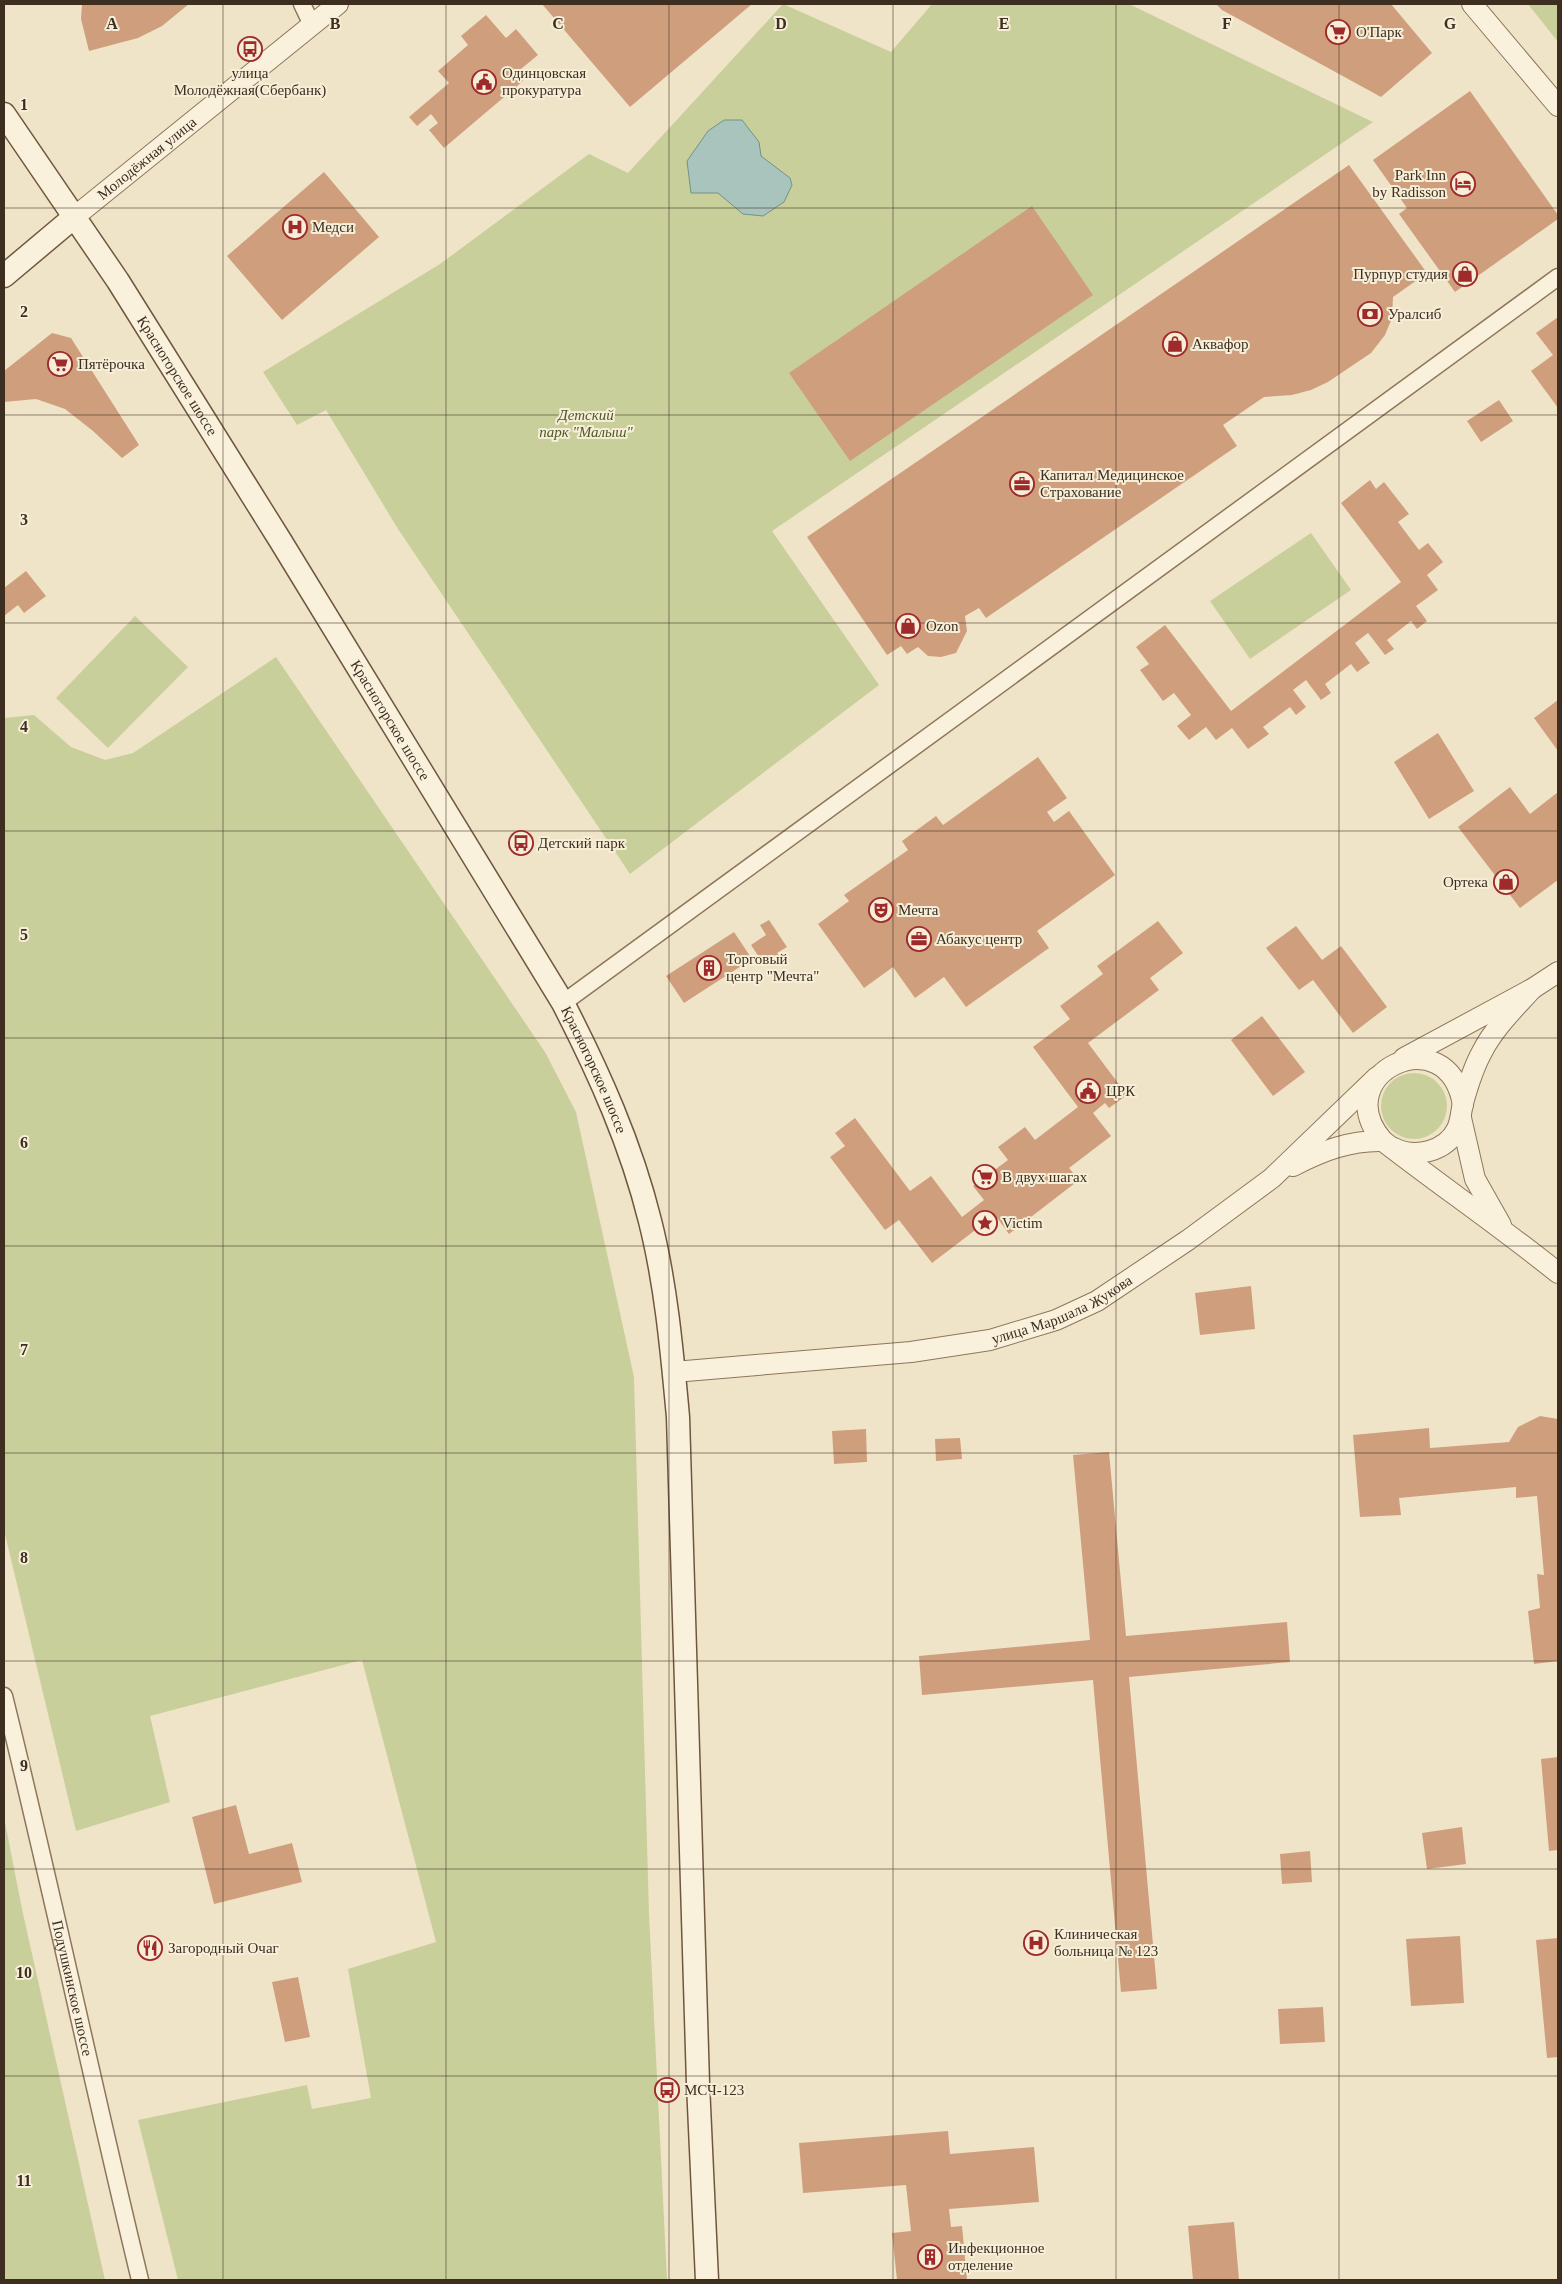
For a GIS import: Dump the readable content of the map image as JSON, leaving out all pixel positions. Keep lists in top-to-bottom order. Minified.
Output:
{"streets":{"main road":["Красногорское шоссе"],"street":["Молодёжная улица","улица Маршала Жукова","Подушкинское шоссе"]},"crossings":[["Молодёжная улица","Красногорское шоссе"],["Красногорское шоссе","улица Маршала Жукова"]],"parks":["Детский парк \"Малыш\""],"places":{"supermarket":["О'Парк","Пятёрочка","В двух шагах"],"bus stop":["улица Молодёжная(Сбербанк)","Детский парк","МСЧ-123"],"public building":["Одинцовская прокуратура","ЦРК"],"hotel":["Park Inn by Radisson"],"hospital":["Медси","Клиническая больница № 123"],"shop":["Пурпур студия","Аквафор","Ozon","Ортека"],"bank":["Уралсиб"],"office":["Капитал Медицинское Страхование","Абакус центр"],"theatre":["Мечта"],"building":["Торговый центр \"Мечта\"","Инфекционное отделение"],"place":["Victim"],"restaurant":["Загородный Очаг"]},"grid":{"columns":["A","B","C","D","E","F","G"],"rows":["1","2","3","4","5","6","7","8","9","10","11"]}}
